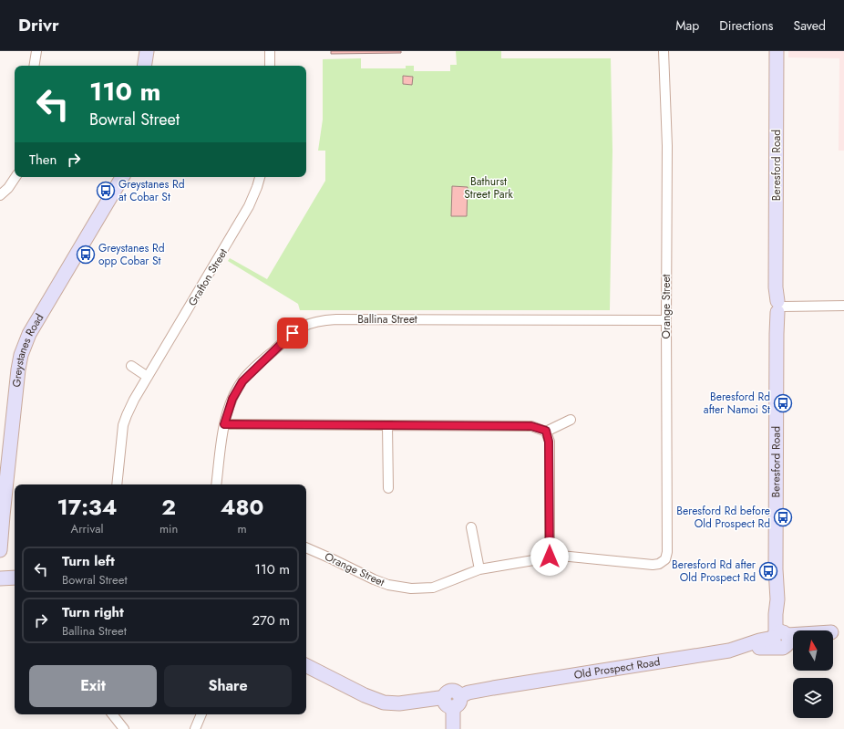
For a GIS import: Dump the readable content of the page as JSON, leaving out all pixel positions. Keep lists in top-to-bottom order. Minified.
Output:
{"streets":{"main road":["Beresford Road","Greystanes Road","Old Prospect Road"],"street":["Grafton Street","Orange Street","Ballina Street"]},"crossings":[["Beresford Road","Old Prospect Road"],["Orange Street","Ballina Street"]],"parks":["Bathurst Street Park"],"places":{"bus stop":["Greystanes Rd at Cobar St","Greystanes Rd opp Cobar St","Beresford Rd after Namoi St","Beresford Rd before Old Prospect Rd","Beresford Rd after Old Prospect Rd"]},"north":"top","page":{"header":"Drivr","nav":["Map","Directions","Saved"],"turn":["110 m","Bowral Street"],"then":"Then","eta":["17:34","Arrival","2","min","480","m"],"list":[{"name":"Turn left","note":"Bowral Street","value":"110 m"},{"name":"Turn right","note":"Ballina Street","value":"270 m"}],"buttons":["Exit","Share"]}}
